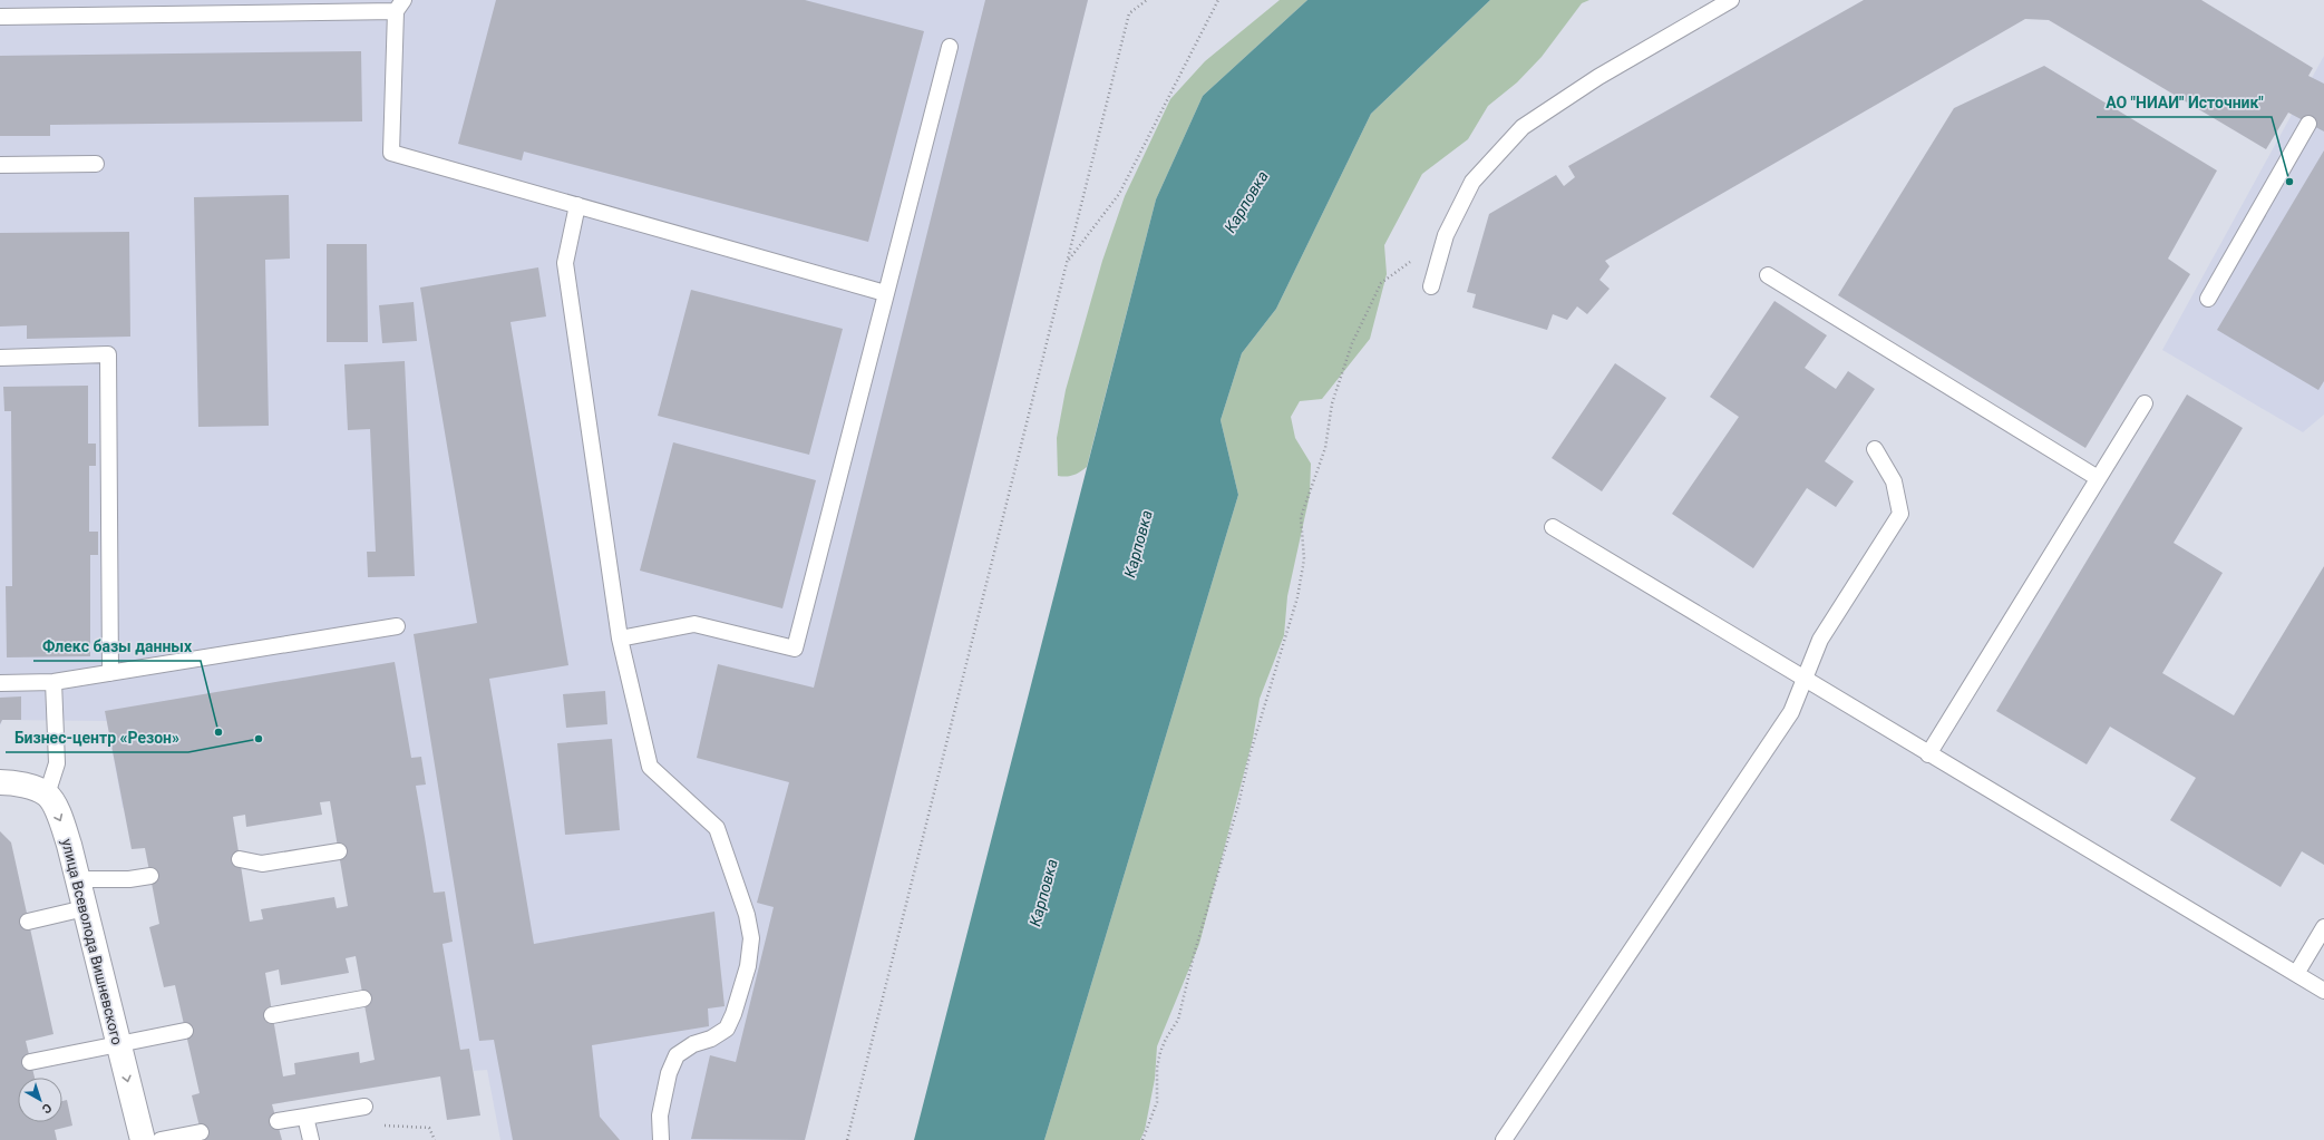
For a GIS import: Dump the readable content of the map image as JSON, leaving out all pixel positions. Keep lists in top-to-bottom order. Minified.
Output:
{"streets":{"street":["улица Всеволода Вишневского"]},"one_way":["улица Всеволода Вишневского"],"water":["Карповка"],"places":["АО \"НИАИ\" Источник\"","Флекс базы данных","Бизнес-центр «Резон»"],"north":"bottom right"}
